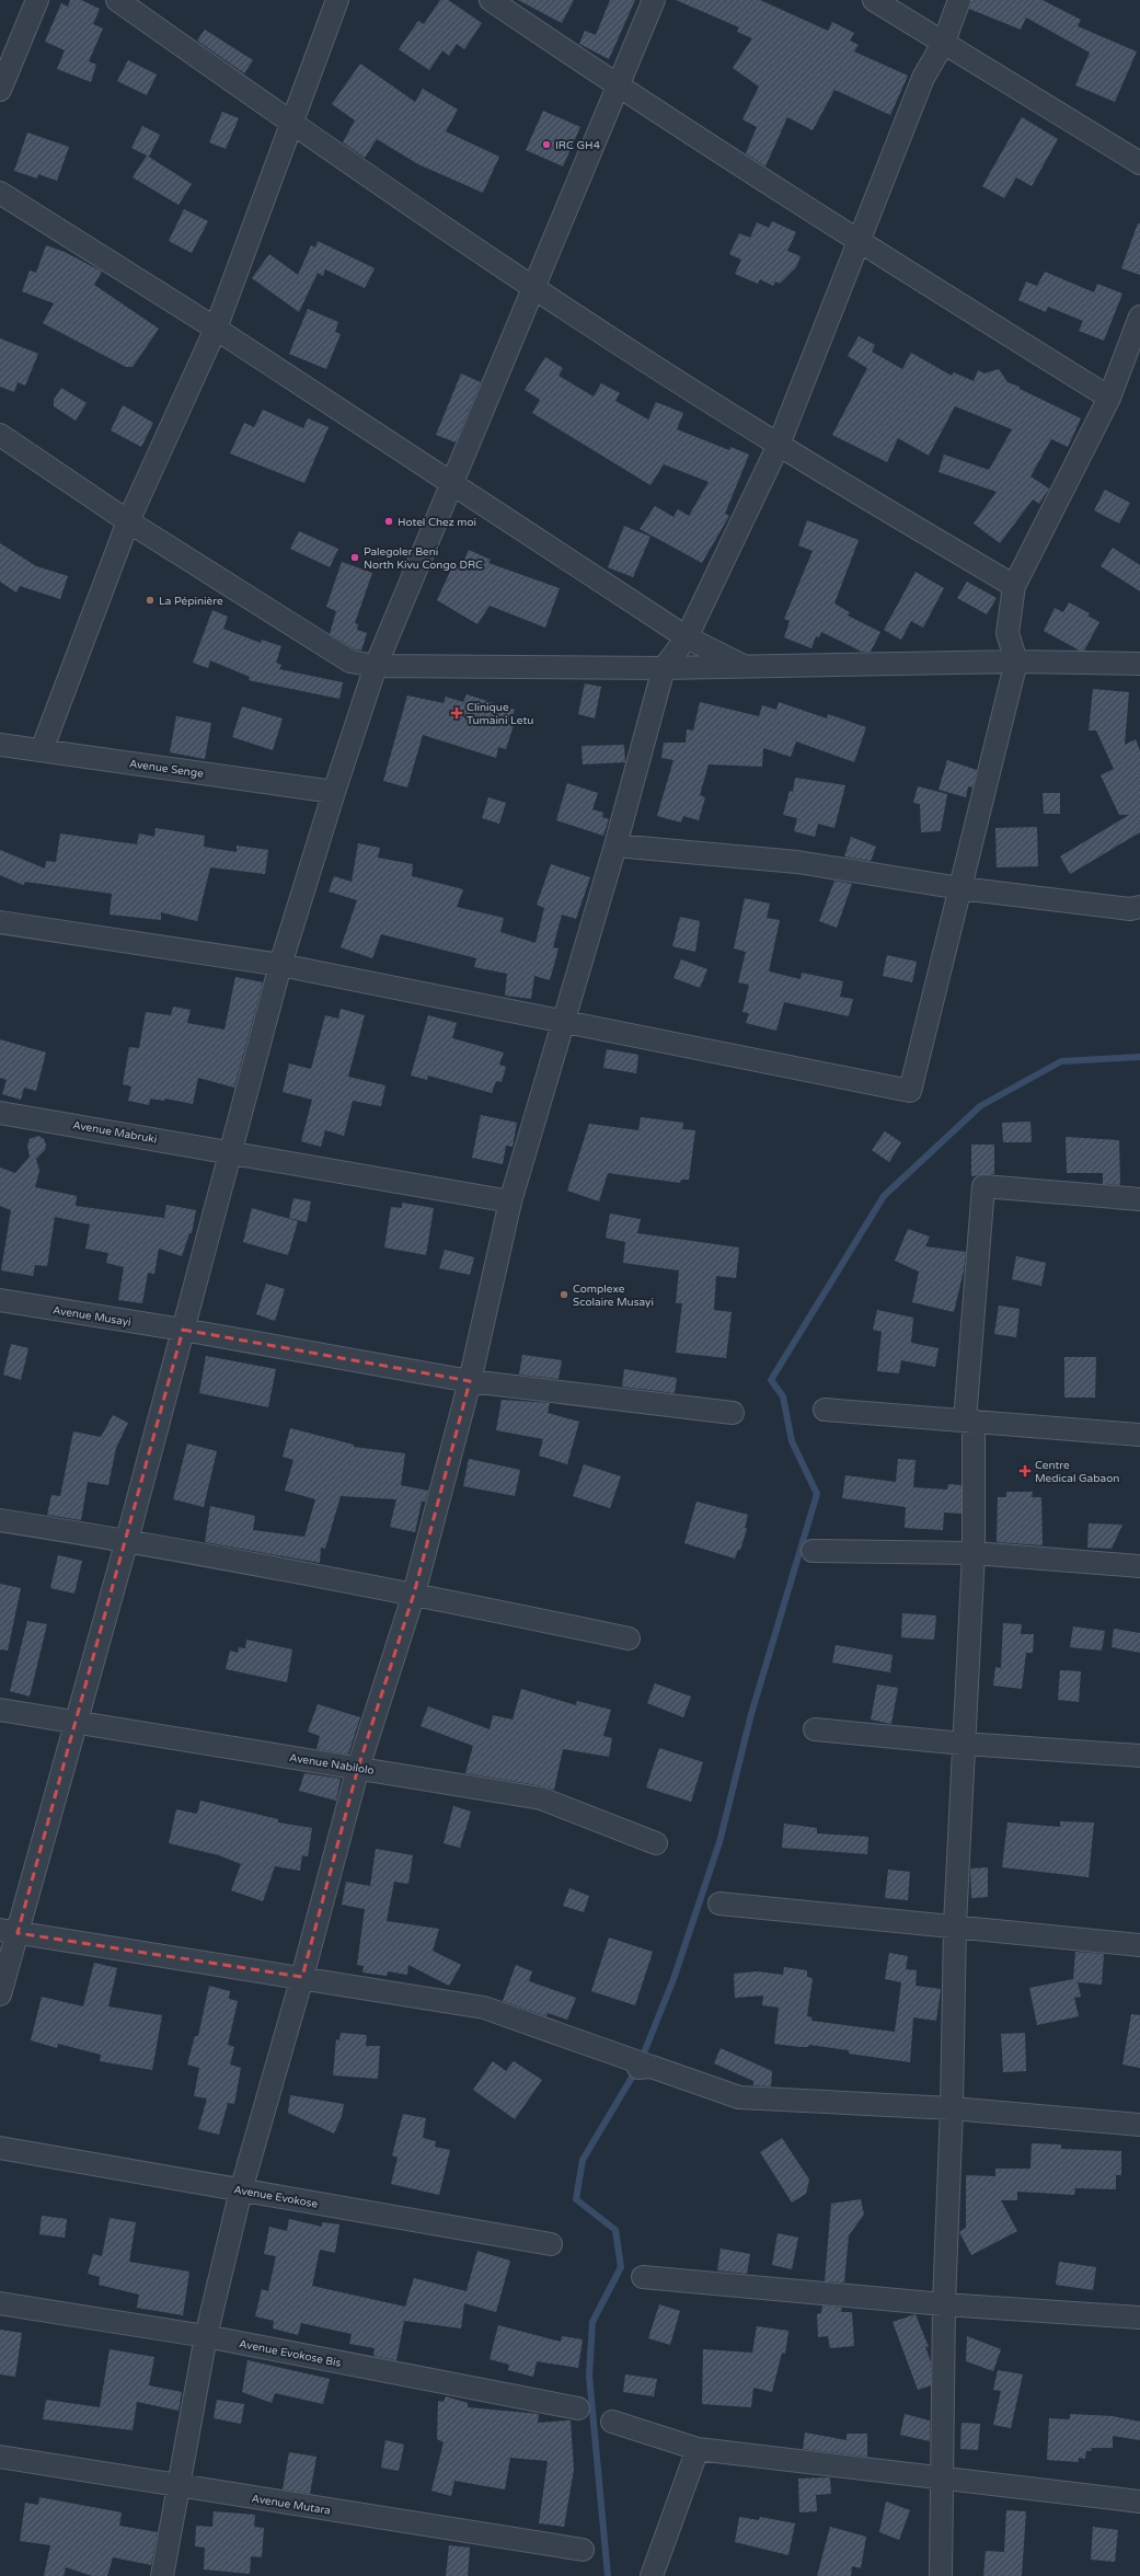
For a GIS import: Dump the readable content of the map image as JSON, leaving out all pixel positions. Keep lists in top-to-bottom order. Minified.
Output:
{"streets":{"street":["Avenue Senge","Avenue Mabruki","Avenue Musayi","Avenue Nabilolo","Avenue Evokose","Avenue Evokose Bis","Avenue Mutara"]},"places":{"other":["IRC GH4","Hotel Chez moi","Palegoler Beni North Kivu Congo DRC","La Pépinière","Complexe Scolaire Musayi"],"health":["Clinique Tumaini Letu","Centre Medical Gabaon"]}}
